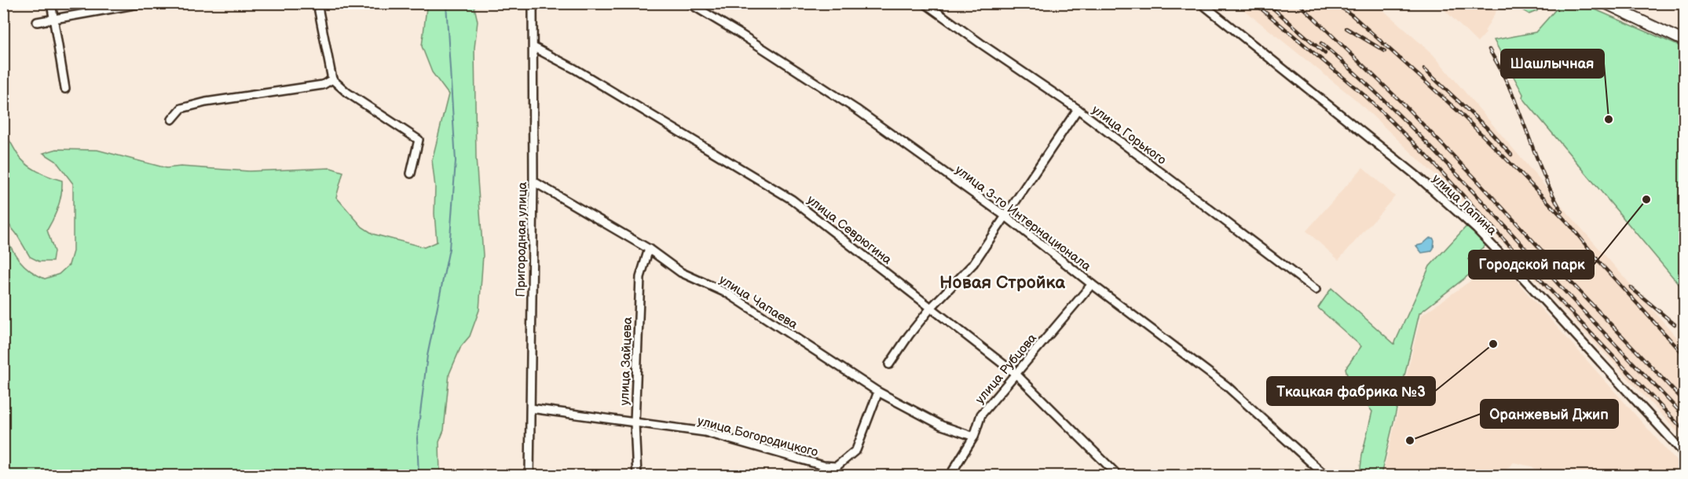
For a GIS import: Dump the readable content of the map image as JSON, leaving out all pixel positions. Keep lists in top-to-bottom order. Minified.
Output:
{"streets":{"street":["улица Горького","улица Лапина","улица 3-го Интернационала","улица Севрюгина","Пригородная улица","улица Чапаева","улица Зайцева","улица Рубцова","улица Богородицкого"]},"crossings":[["улица 3-го Интернационала","улица Рубцова"],["улица Севрюгина","Пригородная улица"],["улица Севрюгина","улица Рубцова"],["Пригородная улица","улица Чапаева"],["Пригородная улица","улица Богородицкого"],["улица Чапаева","улица Зайцева"],["улица Чапаева","улица Рубцова"],["улица Чапаева","улица Богородицкого"],["улица Зайцева","улица Богородицкого"]],"districts":["Новая Стройка"],"places":["Шашлычная","Городской парк","Ткацкая фабрика №3","Оранжевый Джип"]}
